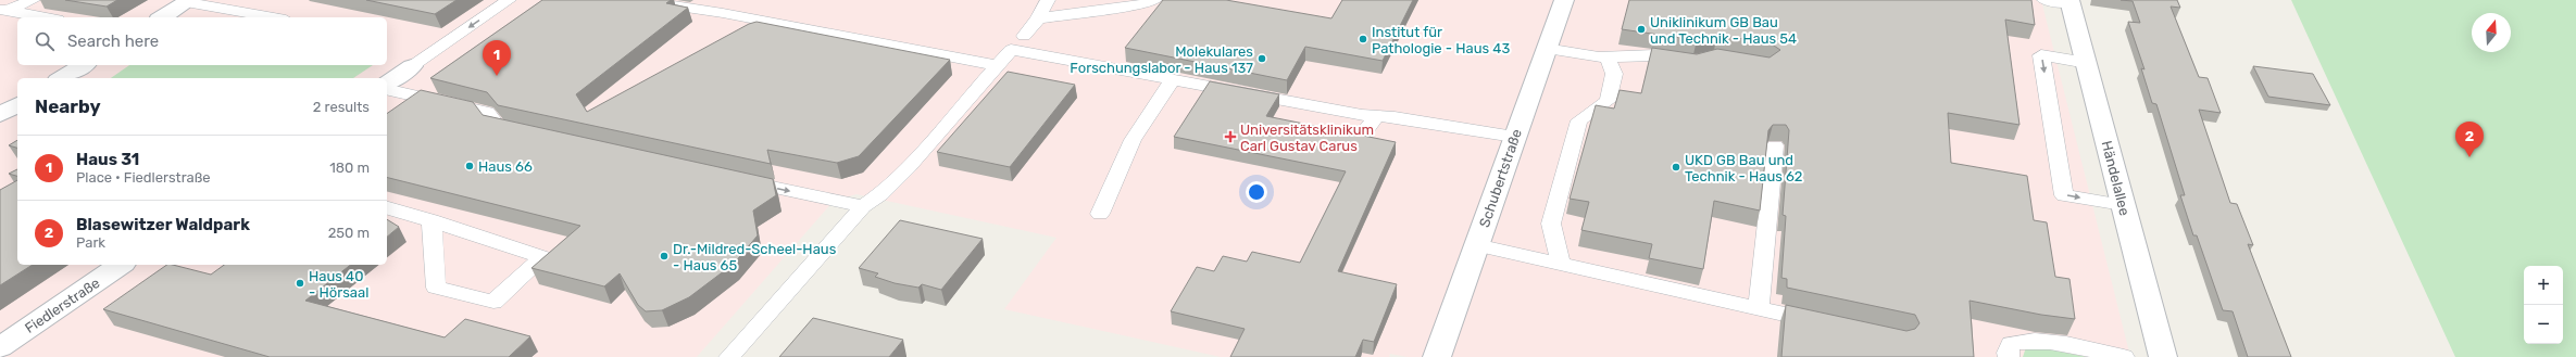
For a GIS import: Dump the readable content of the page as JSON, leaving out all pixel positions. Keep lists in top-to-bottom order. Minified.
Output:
{"streets":{"street":["Schubertstraße","Händelallee","Fiedlerstraße"]},"places":{"other":["Uniklinikum GB Bau und Technik - Haus 54","Institut für Pathologie - Haus 43","Molekulares Forschungslabor - Haus 137","Haus 66","UKD GB Bau und Technik - Haus 62","Dr.-Mildred-Scheel-Haus - Haus 65","Haus 40 - Hörsaal"],"health":["Universitätsklinikum Carl Gustav Carus"]},"north":"top","page":{"search":"Search here","pins":["1","2"],"heading":["Nearby","2 results"],"list":[{"mark":"1","name":"Haus 31","note":"Place · Fiedlerstraße","value":"180 m"},{"mark":"2","name":"Blasewitzer Waldpark","note":"Park","value":"250 m"}],"map_buttons":["+","−"]}}
